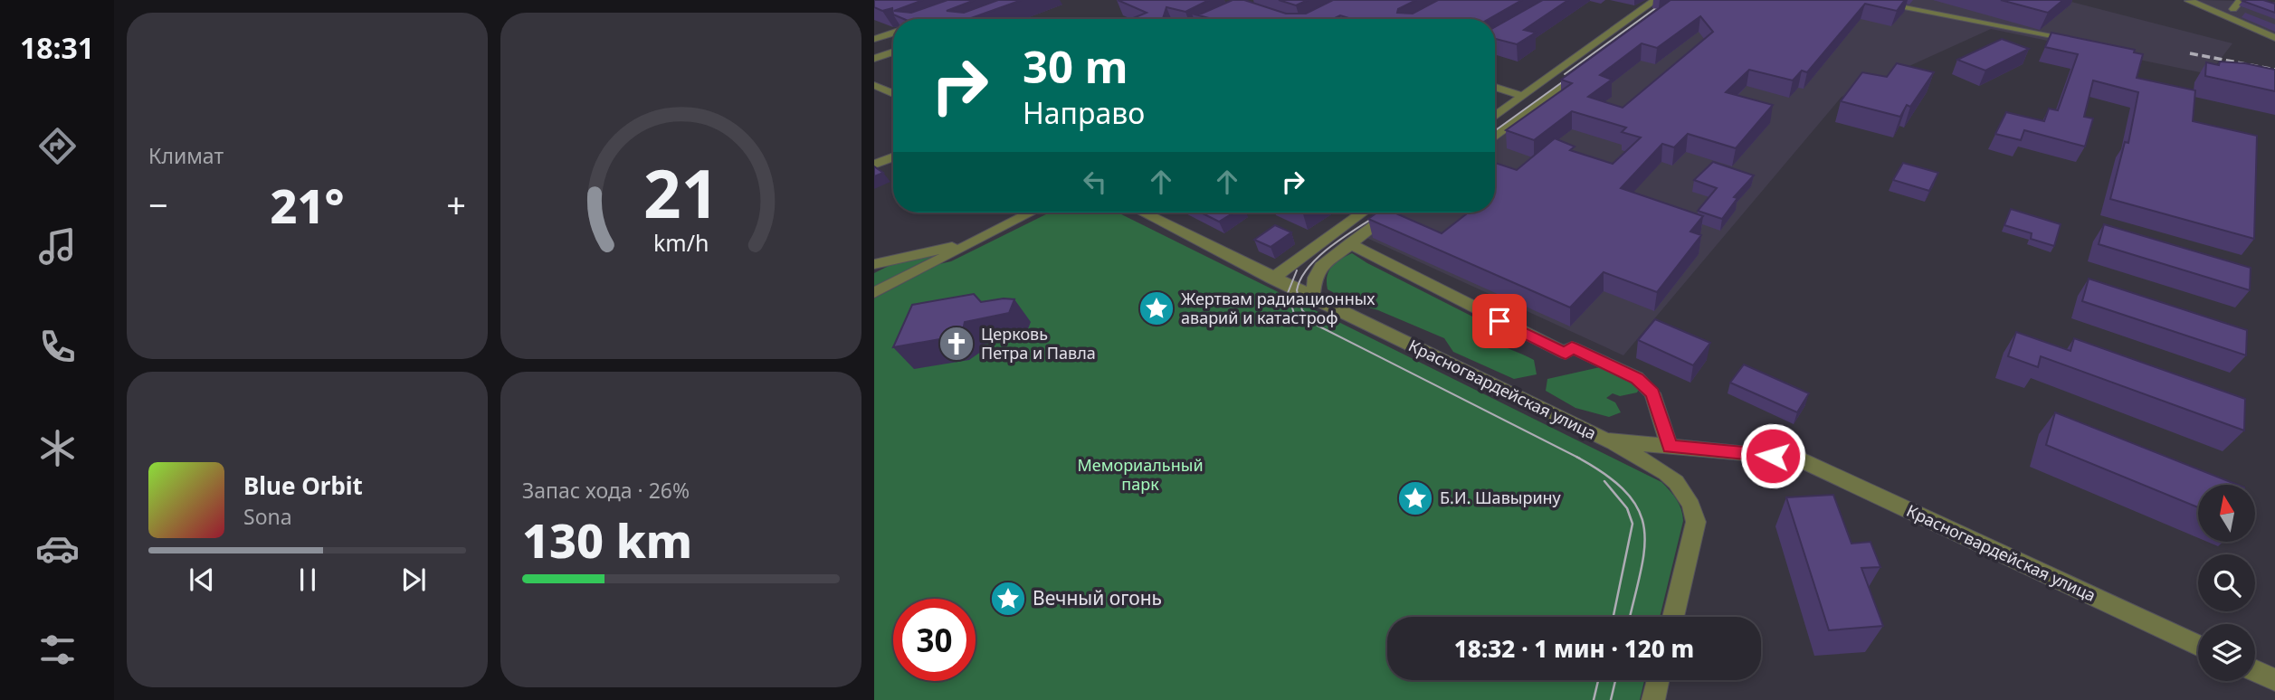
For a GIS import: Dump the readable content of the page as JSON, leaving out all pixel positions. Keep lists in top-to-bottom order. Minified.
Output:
{"streets":{"street":["Красногвардейская улица"]},"parks":["Мемориальный парк"],"places":{"place":["Жертвам радиационных аварий и катастроф","Б.И. Шавырину","Вечный огонь"],"church":["Церковь Петра и Павла"]},"north":"top","page":{"tabs":"18:31","tile":["Климат",["Запас хода · 26%","130 km"]],"turn":["30 m","Направо"],"heat":["−","21°","+"],"song":["Blue Orbit","Sona"],"limit":"30","trip":"18:32 · 1 мин · 120 m","gauge":["21","km/h"]}}
